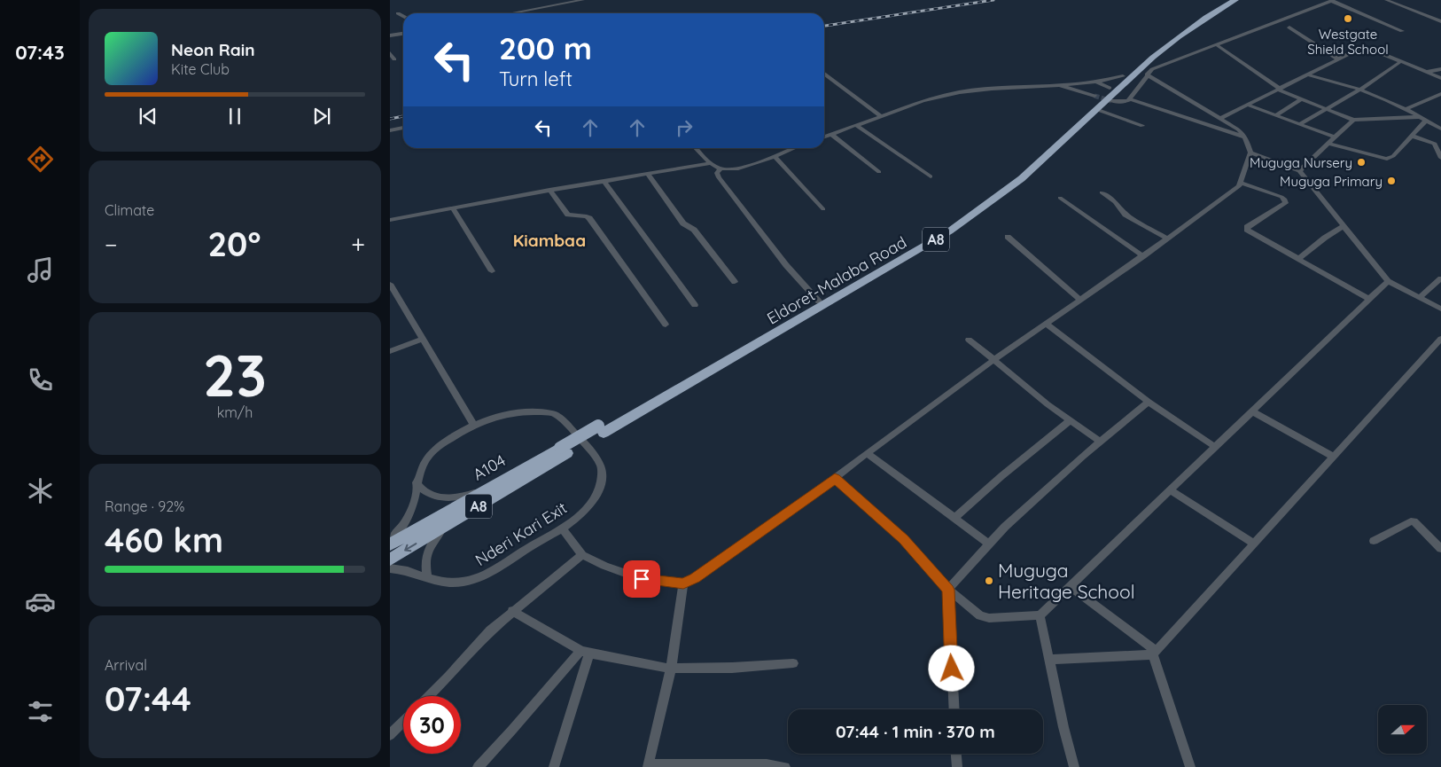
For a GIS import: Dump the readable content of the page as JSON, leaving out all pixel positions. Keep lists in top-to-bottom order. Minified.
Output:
{"streets":{"highway":["A8","Eldoret-Malaba Road","A104"],"street":["Nderi Kari Exit"]},"crossings":[["A8","Eldoret-Malaba Road"],["A8","A104"]],"districts":["Kiambaa"],"places":["Westgate Shield School","Muguga Nursery","Muguga Primary","Muguga Heritage School"],"north":"right","page":{"tabs":"07:43","turn":["200 m","Turn left"],"song":["Neon Rain","Kite Club"],"tile":["Climate",["23","km/h"],["Range · 92%","460 km"],["Arrival","07:44"]],"heat":["−","20°","+"],"limit":"30","trip":"07:44 · 1 min · 370 m"}}
